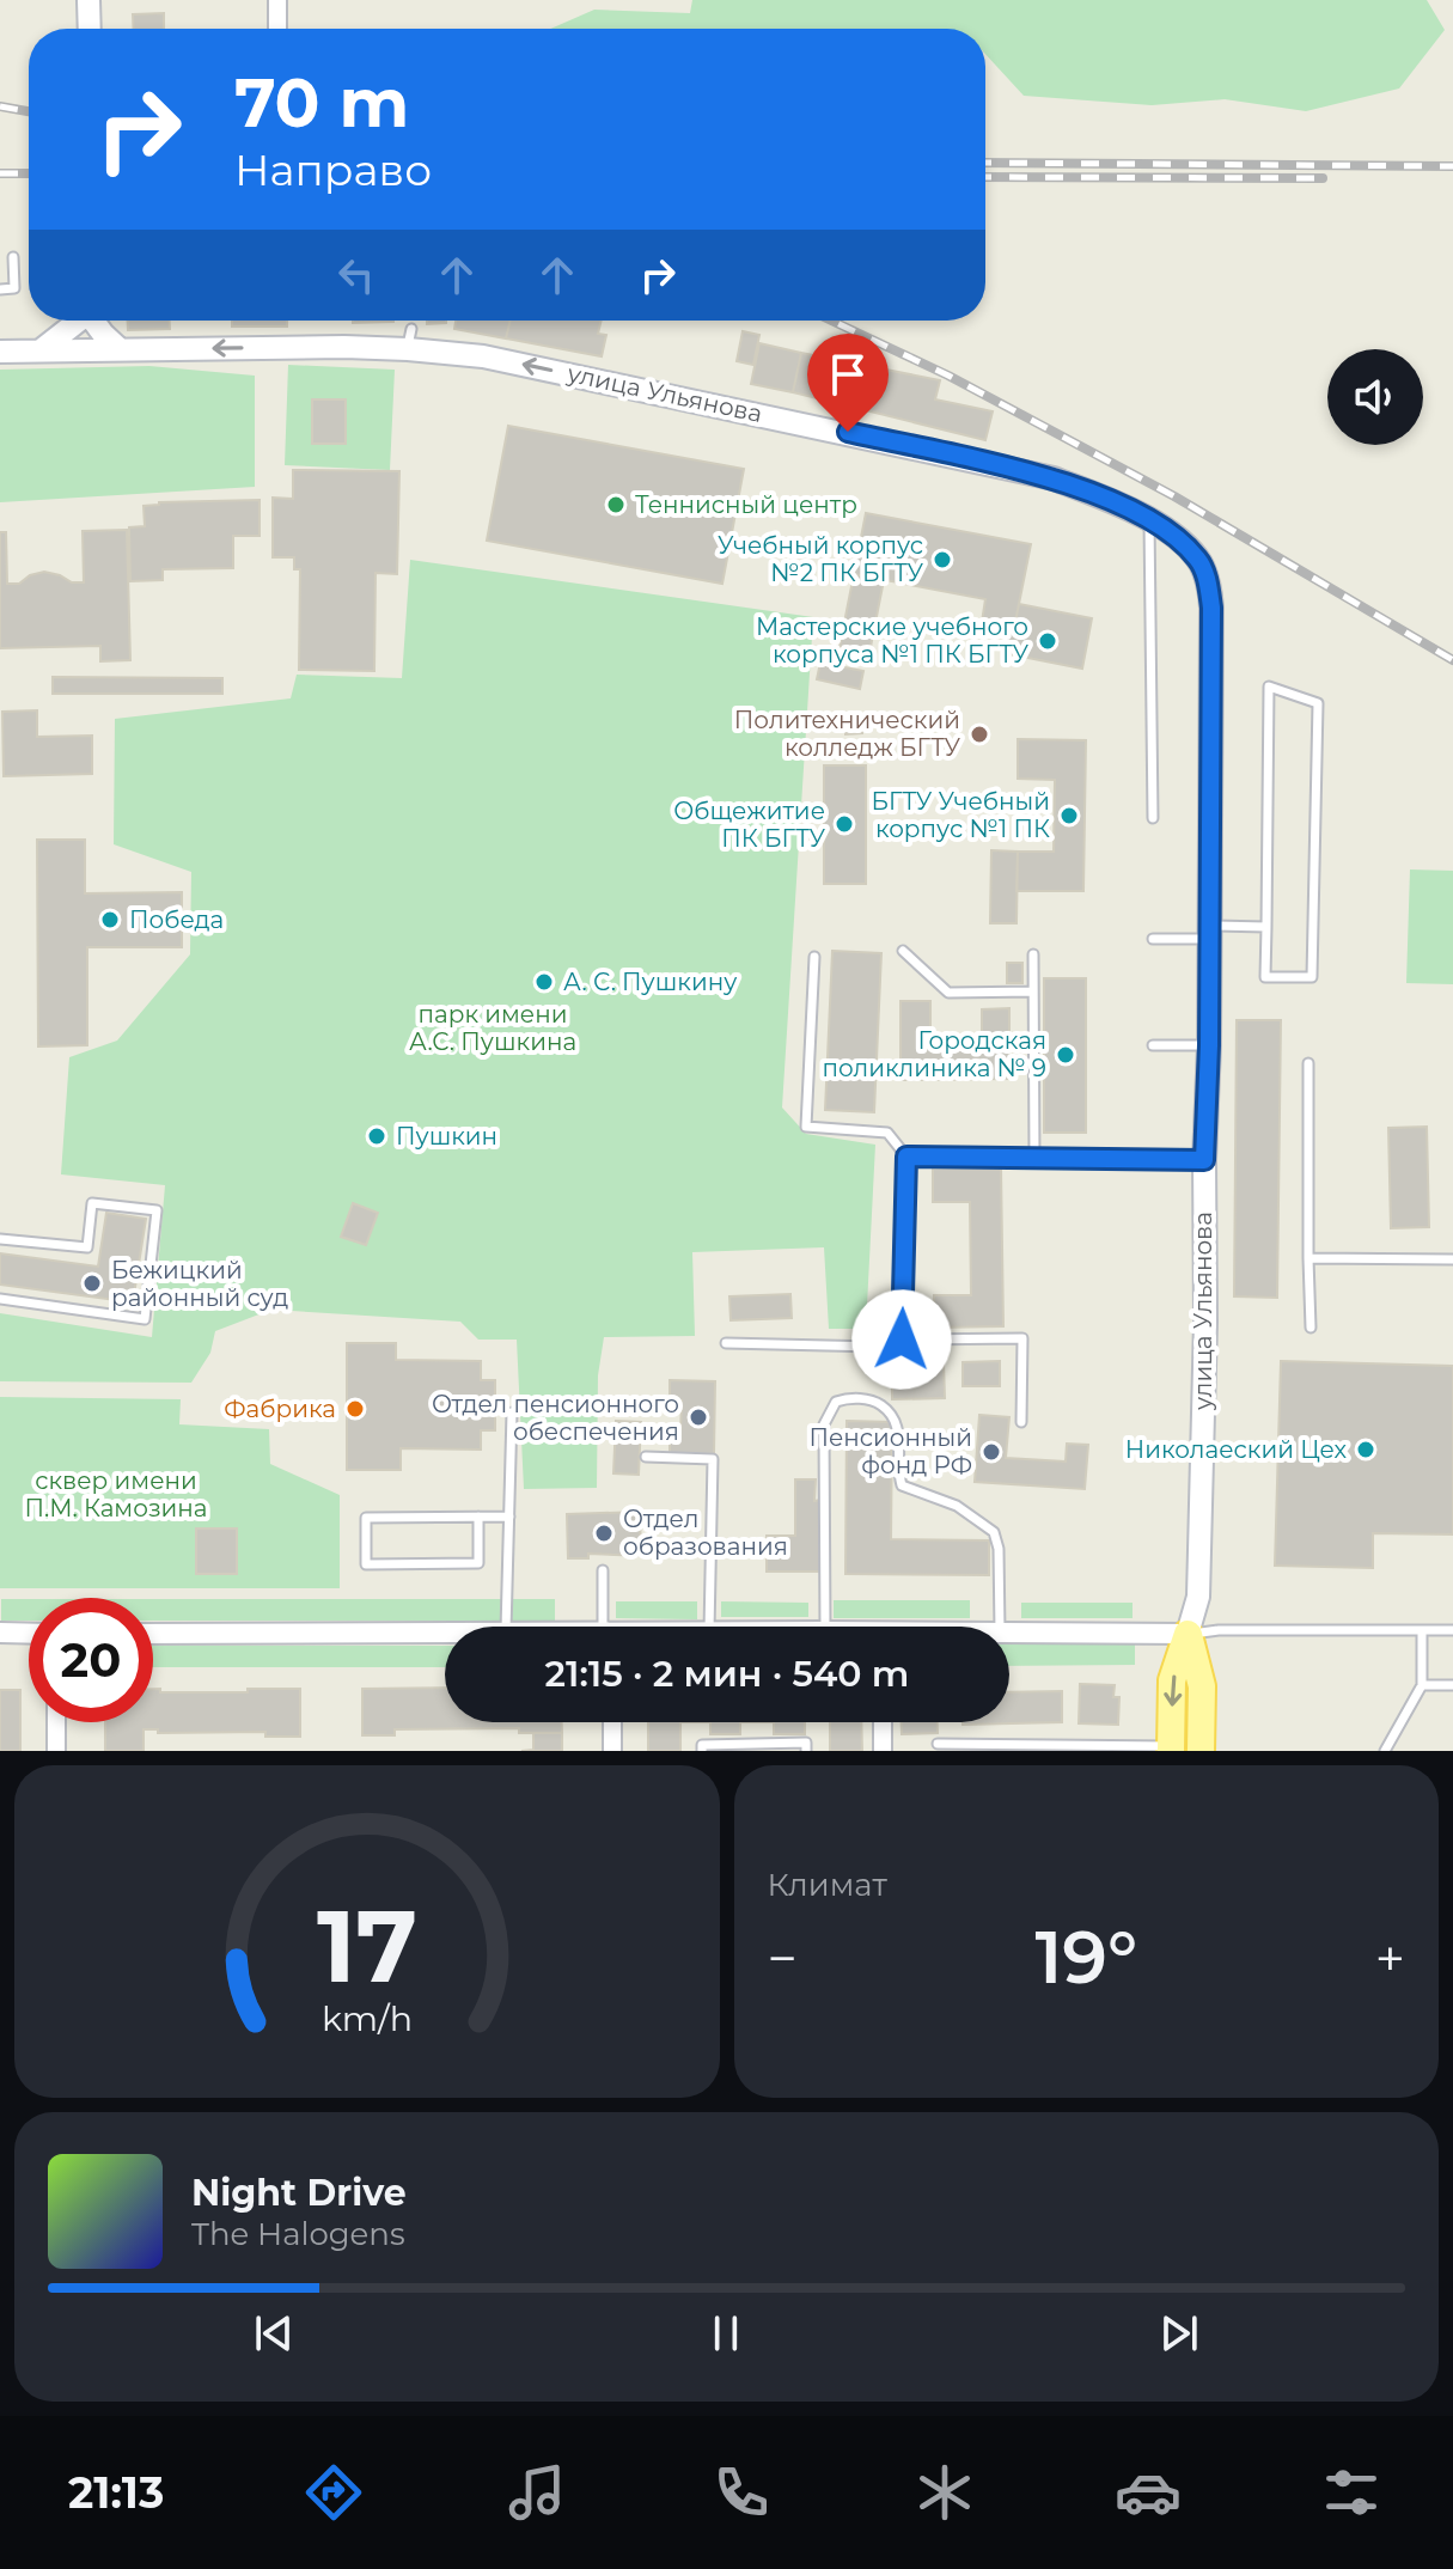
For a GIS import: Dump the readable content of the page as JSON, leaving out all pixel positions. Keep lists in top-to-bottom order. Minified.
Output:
{"streets":{"main road":["улица Ульянова"]},"one_way":["улица Ульянова"],"parks":["парк имени А.С. Пушкина","сквер имени П.М. Камозина"],"places":["Теннисный центр","Учебный корпус №2 ПК БГТУ","Мастерские учебного корпуса №1 ПК БГТУ","Политехнический колледж БГТУ","БГТУ Учебный корпус №1 ПК","Общежитие ПК БГТУ","Победа","А. С. Пушкину","Городская поликлиника № 9","Пушкин","Бежицкий районный суд","Фабрика","Отдел пенсионного обеспечения","Николаеский Цех","Пенсионный фонд РФ","Отдел образования"],"page":{"turn":["70 m","Направо"],"limit":"20","trip":"21:15 · 2 мин · 540 m","tile":"Климат","heat":["−","19°","+"],"song":["Night Drive","The Halogens"],"tabs":"21:13","gauge":["17","km/h"]}}
